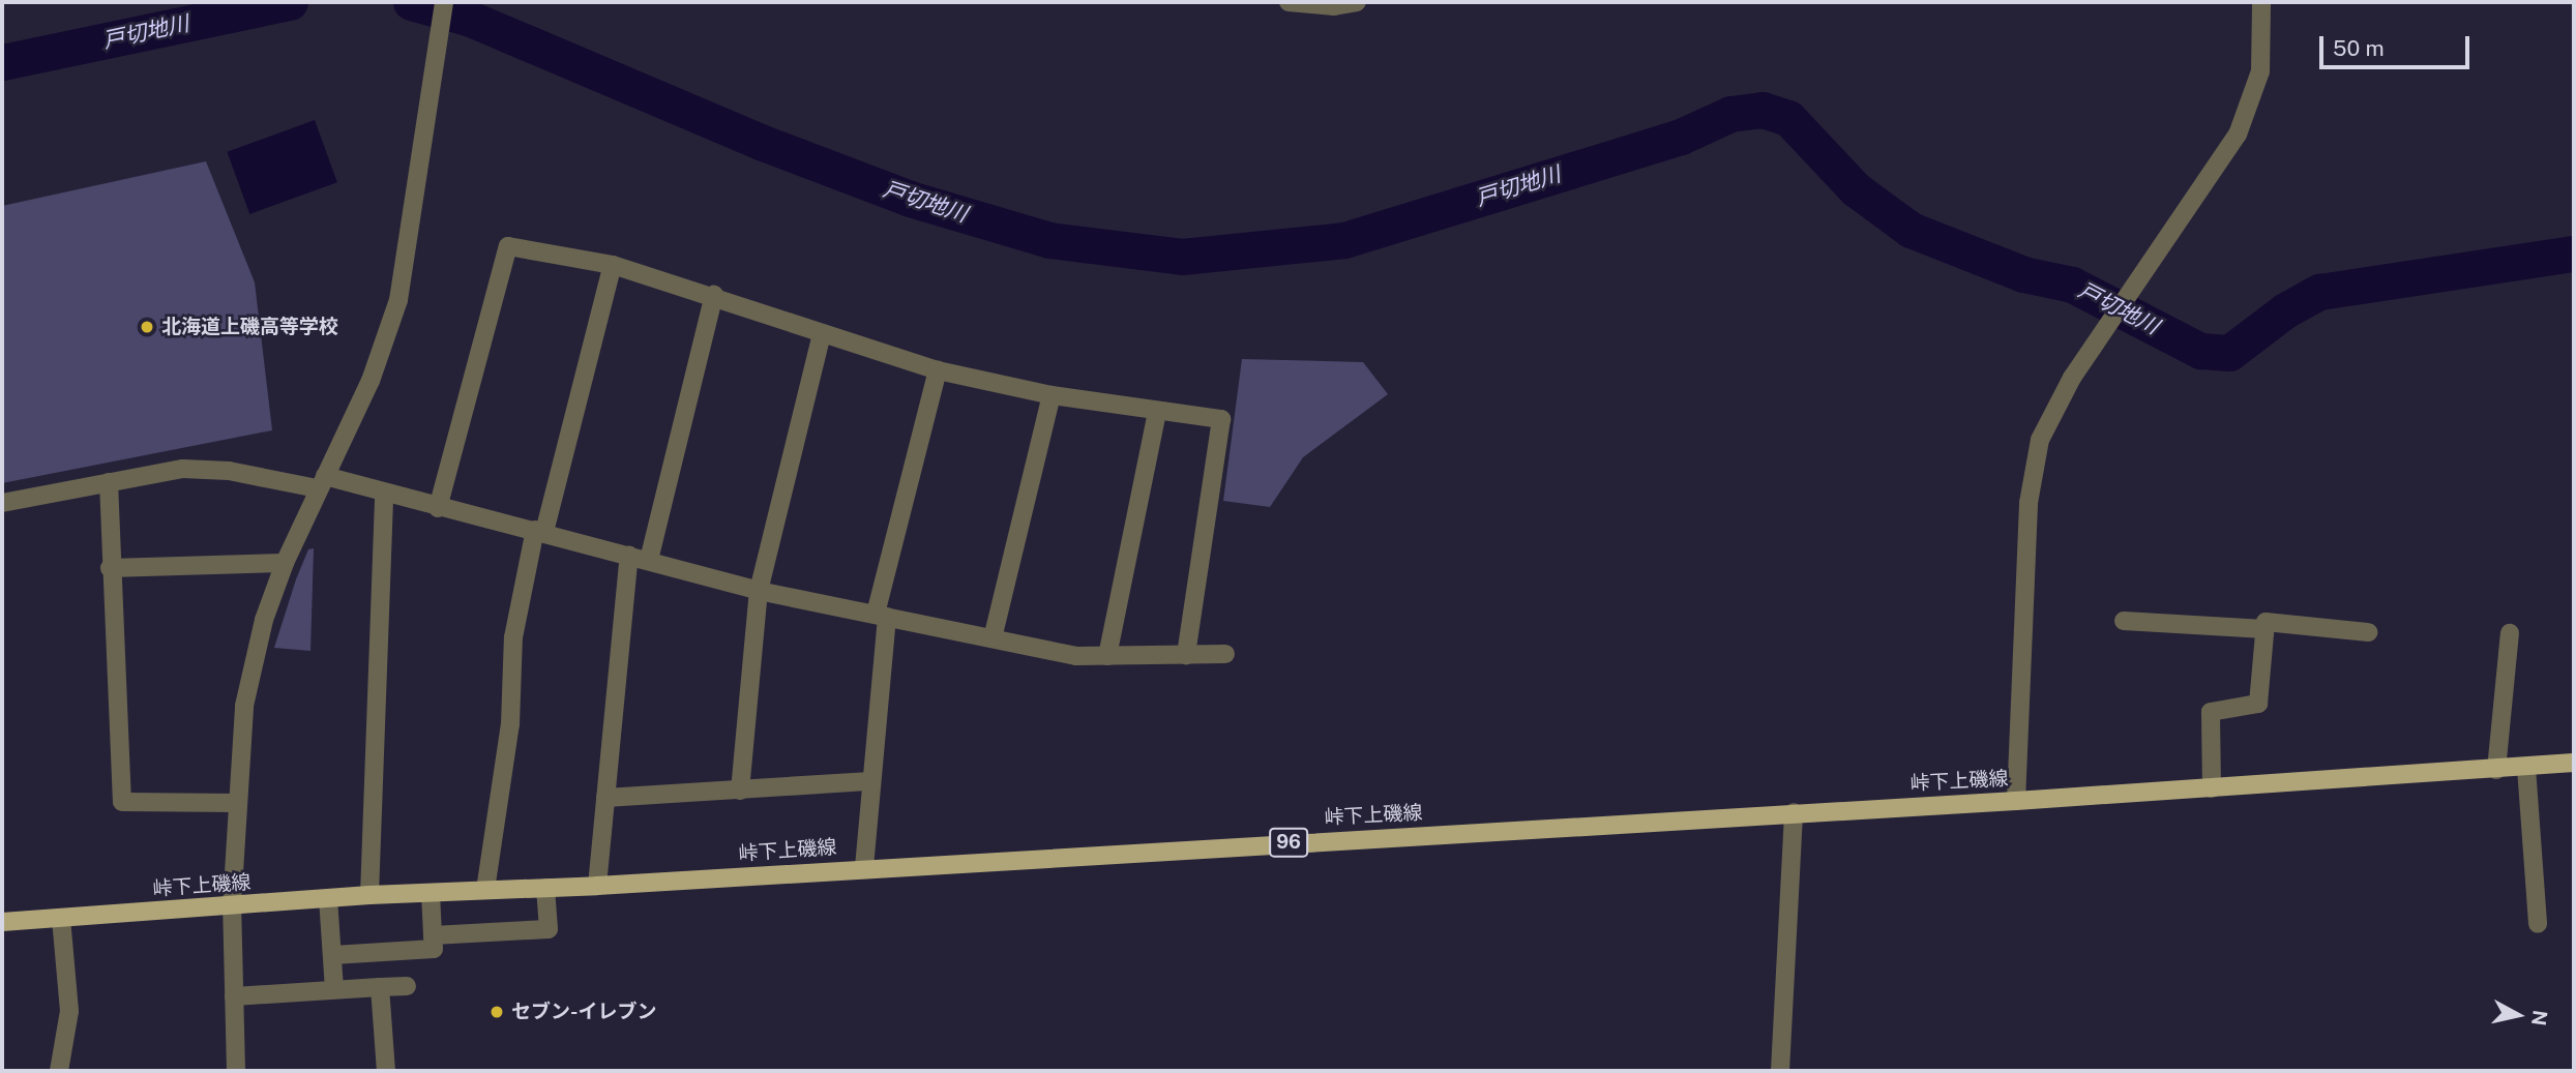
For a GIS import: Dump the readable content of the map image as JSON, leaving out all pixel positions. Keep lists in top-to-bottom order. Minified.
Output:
{"streets":{"main road":["峠下上磯線","96"]},"water":["戸切地川"],"places":["北海道上磯高等学校","セブン-イレブン"],"scale_bar":"50 m","north":"right"}
